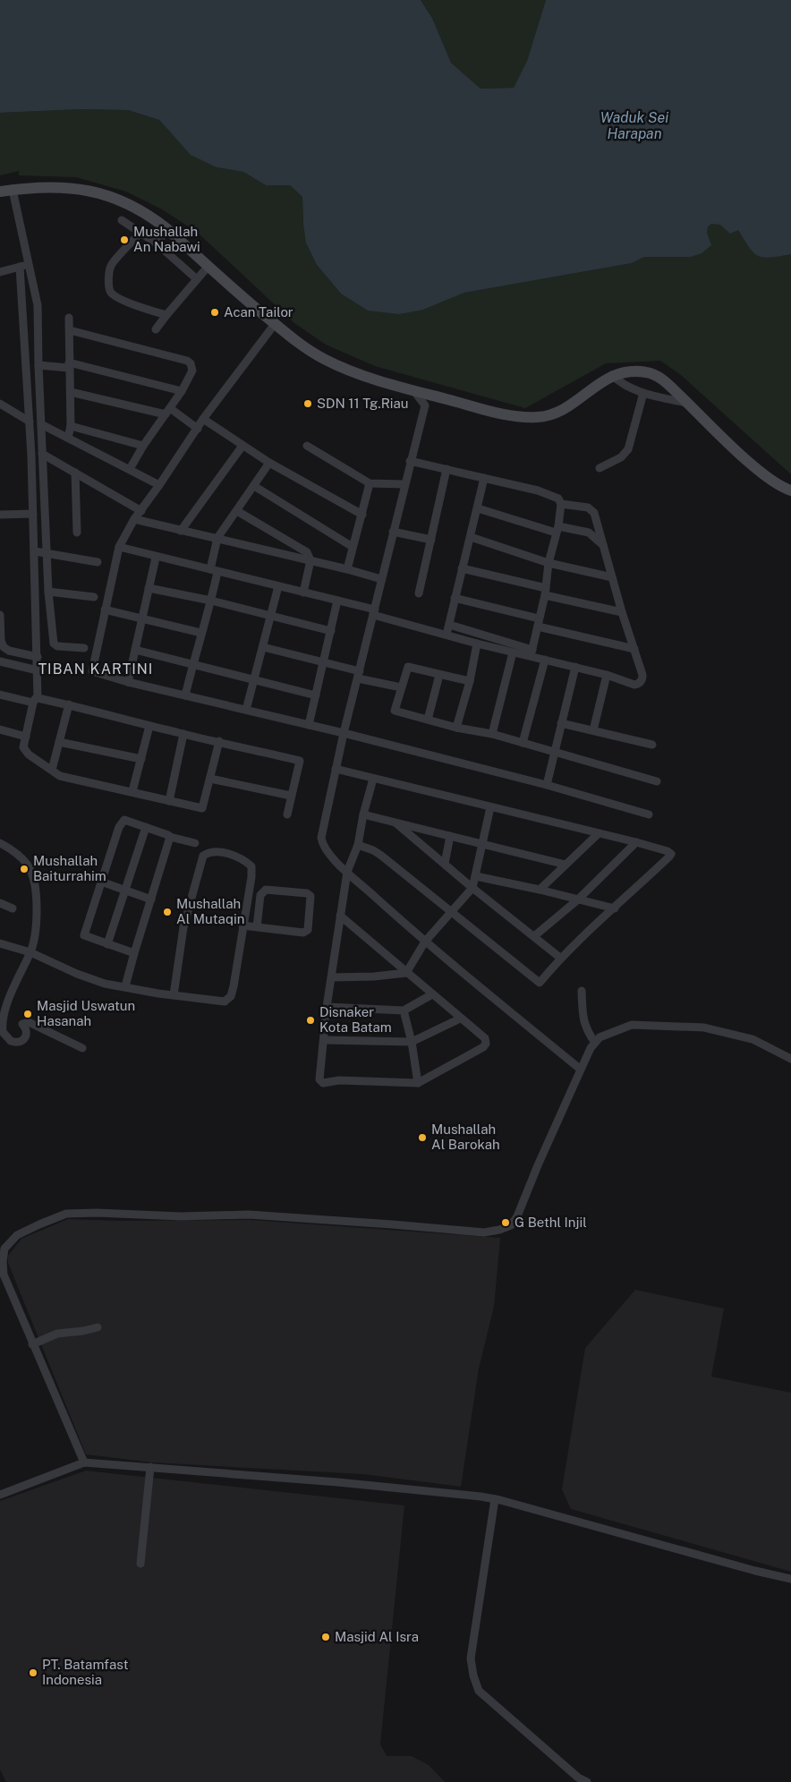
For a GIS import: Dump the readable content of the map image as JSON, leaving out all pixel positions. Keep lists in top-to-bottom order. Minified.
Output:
{"districts":["TIBAN KARTINI"],"water":["Waduk Sei Harapan"],"places":["Mushallah An Nabawi","Acan Tailor","SDN 11 Tg.Riau","Mushallah Baiturrahim","Mushallah Al Mutaqin","Masjid Uswatun Hasanah","Disnaker Kota Batam","Mushallah Al Barokah","G Bethl Injil","Masjid Al Isra","PT. Batamfast Indonesia"]}
